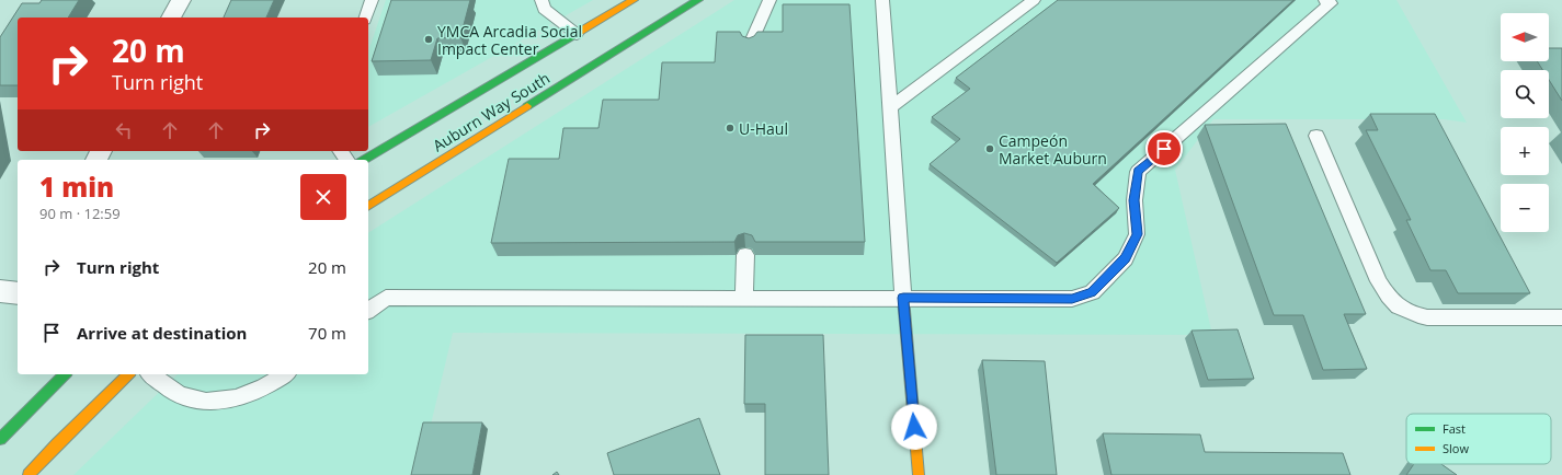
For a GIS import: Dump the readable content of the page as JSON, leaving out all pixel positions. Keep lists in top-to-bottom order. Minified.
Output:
{"streets":{"main road":["Auburn Way South"]},"places":["YMCA Arcadia Social Impact Center","U-Haul","Campeón Market Auburn"],"legend":["Fast","Slow"],"north":"left","page":{"map_buttons":["+","−"],"turn":["20 m","Turn right"],"heading":["1 min","90 m · 12:59"],"list":[{"name":"Turn right","value":"20 m"},{"name":"Arrive at destination","value":"70 m"}]}}
